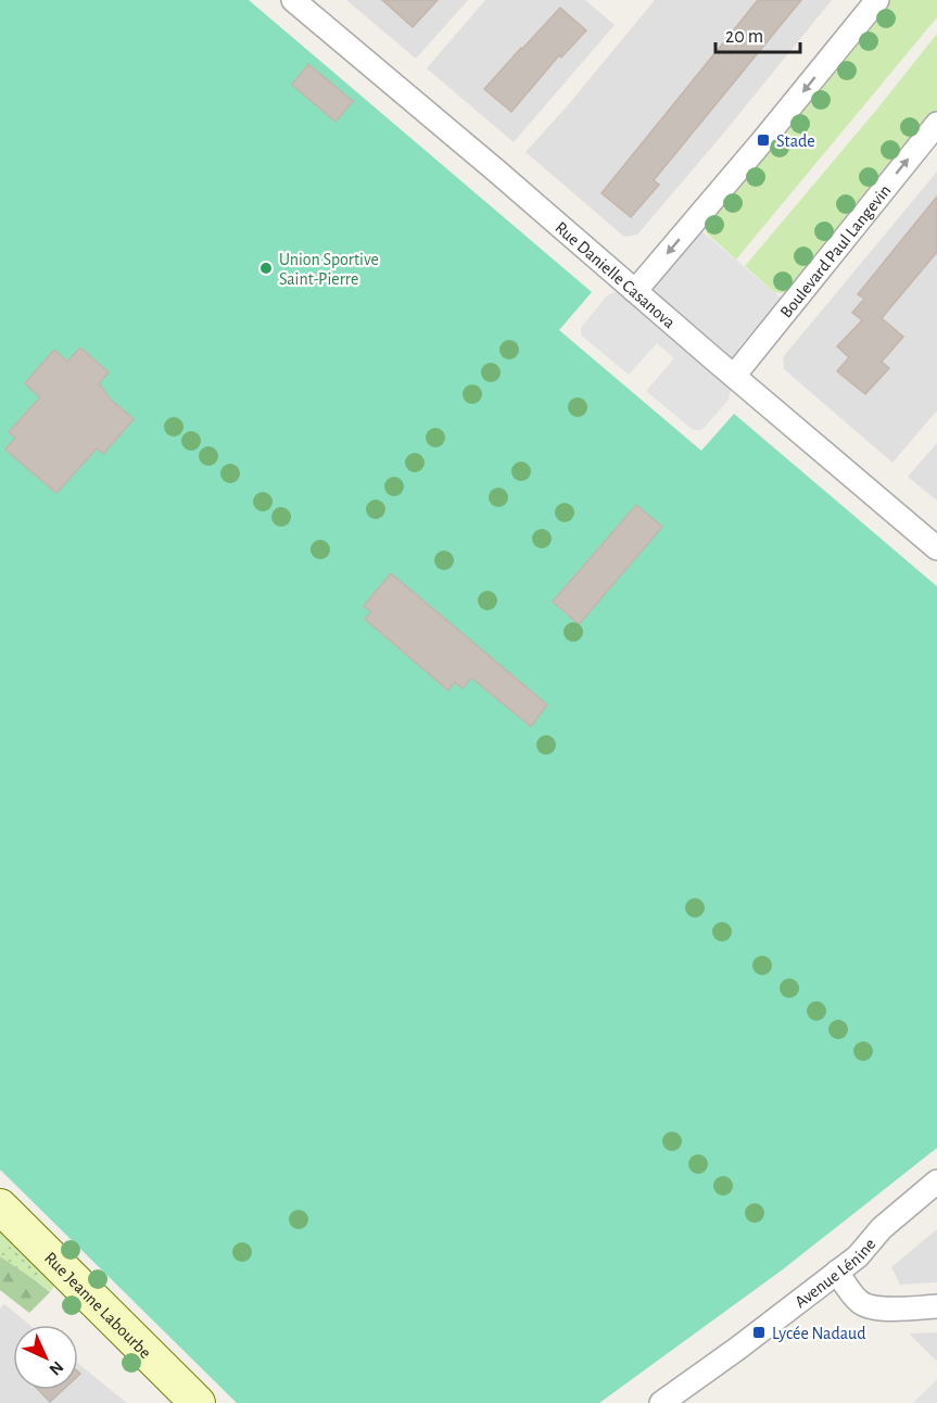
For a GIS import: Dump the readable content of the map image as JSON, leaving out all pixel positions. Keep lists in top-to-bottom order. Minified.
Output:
{"streets":{"street":["Boulevard Paul Langevin","Rue Danielle Casanova","Avenue Lénine","Rue Jeanne Labourbe"]},"crossings":[["Boulevard Paul Langevin","Rue Danielle Casanova"]],"places":{"transit":["Stade","Lycée Nadaud"],"other":["Union Sportive Saint-Pierre"]},"scale_bar":"20 m","north":"bottom right"}
